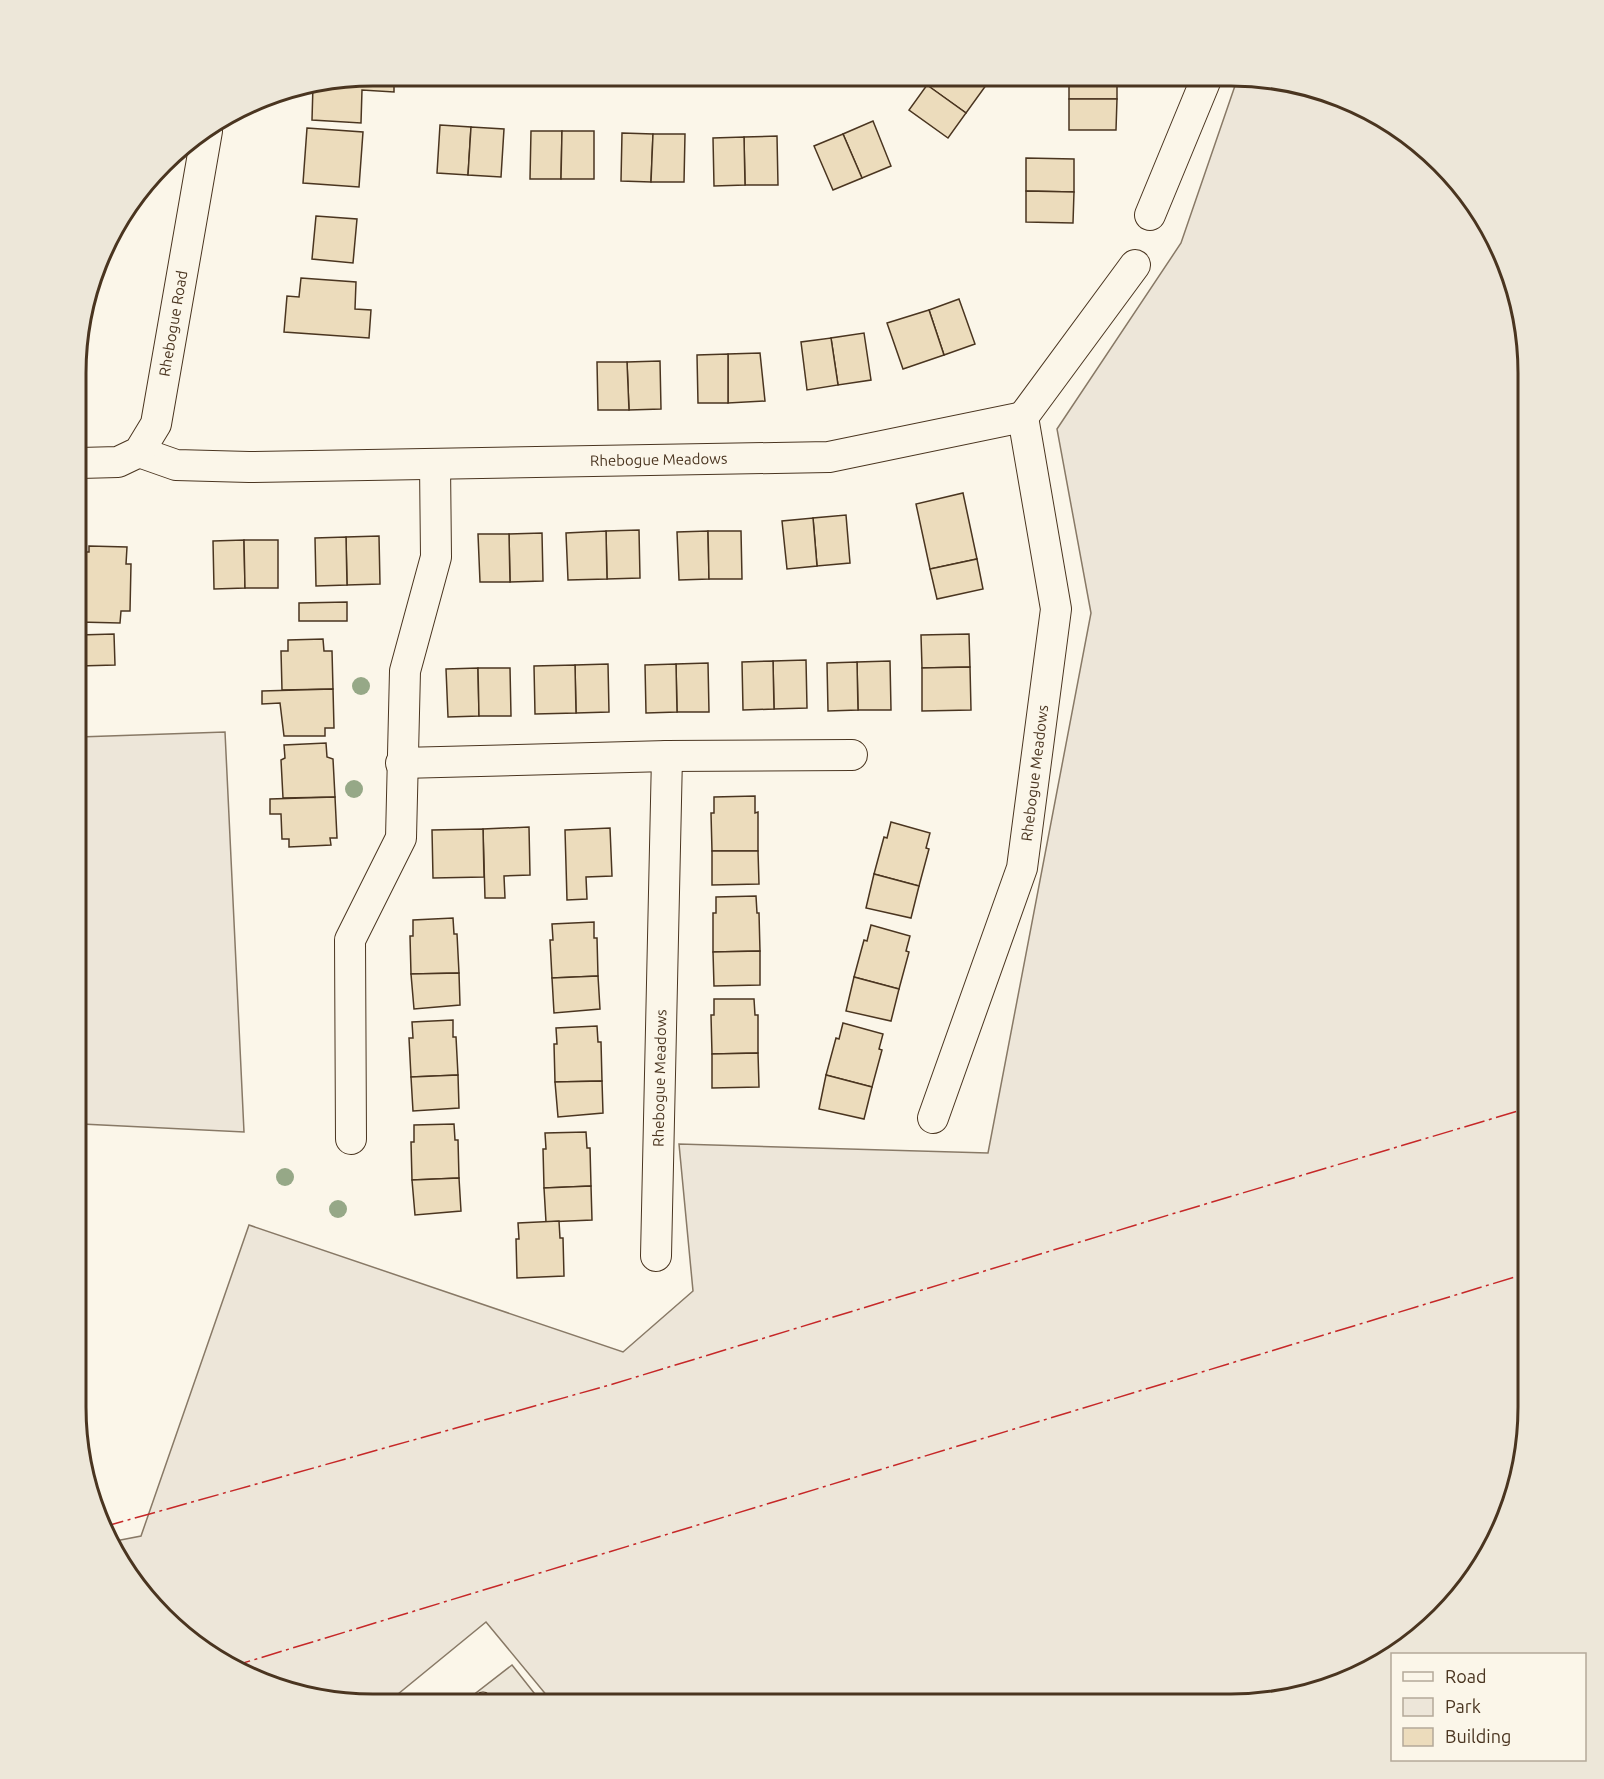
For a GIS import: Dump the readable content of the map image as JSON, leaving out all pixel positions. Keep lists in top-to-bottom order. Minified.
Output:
{"streets":{"street":["Rhebogue Road","Rhebogue Meadows"]},"crossings":[["Rhebogue Road","Rhebogue Meadows"]],"legend":["Road","Park","Building"]}
